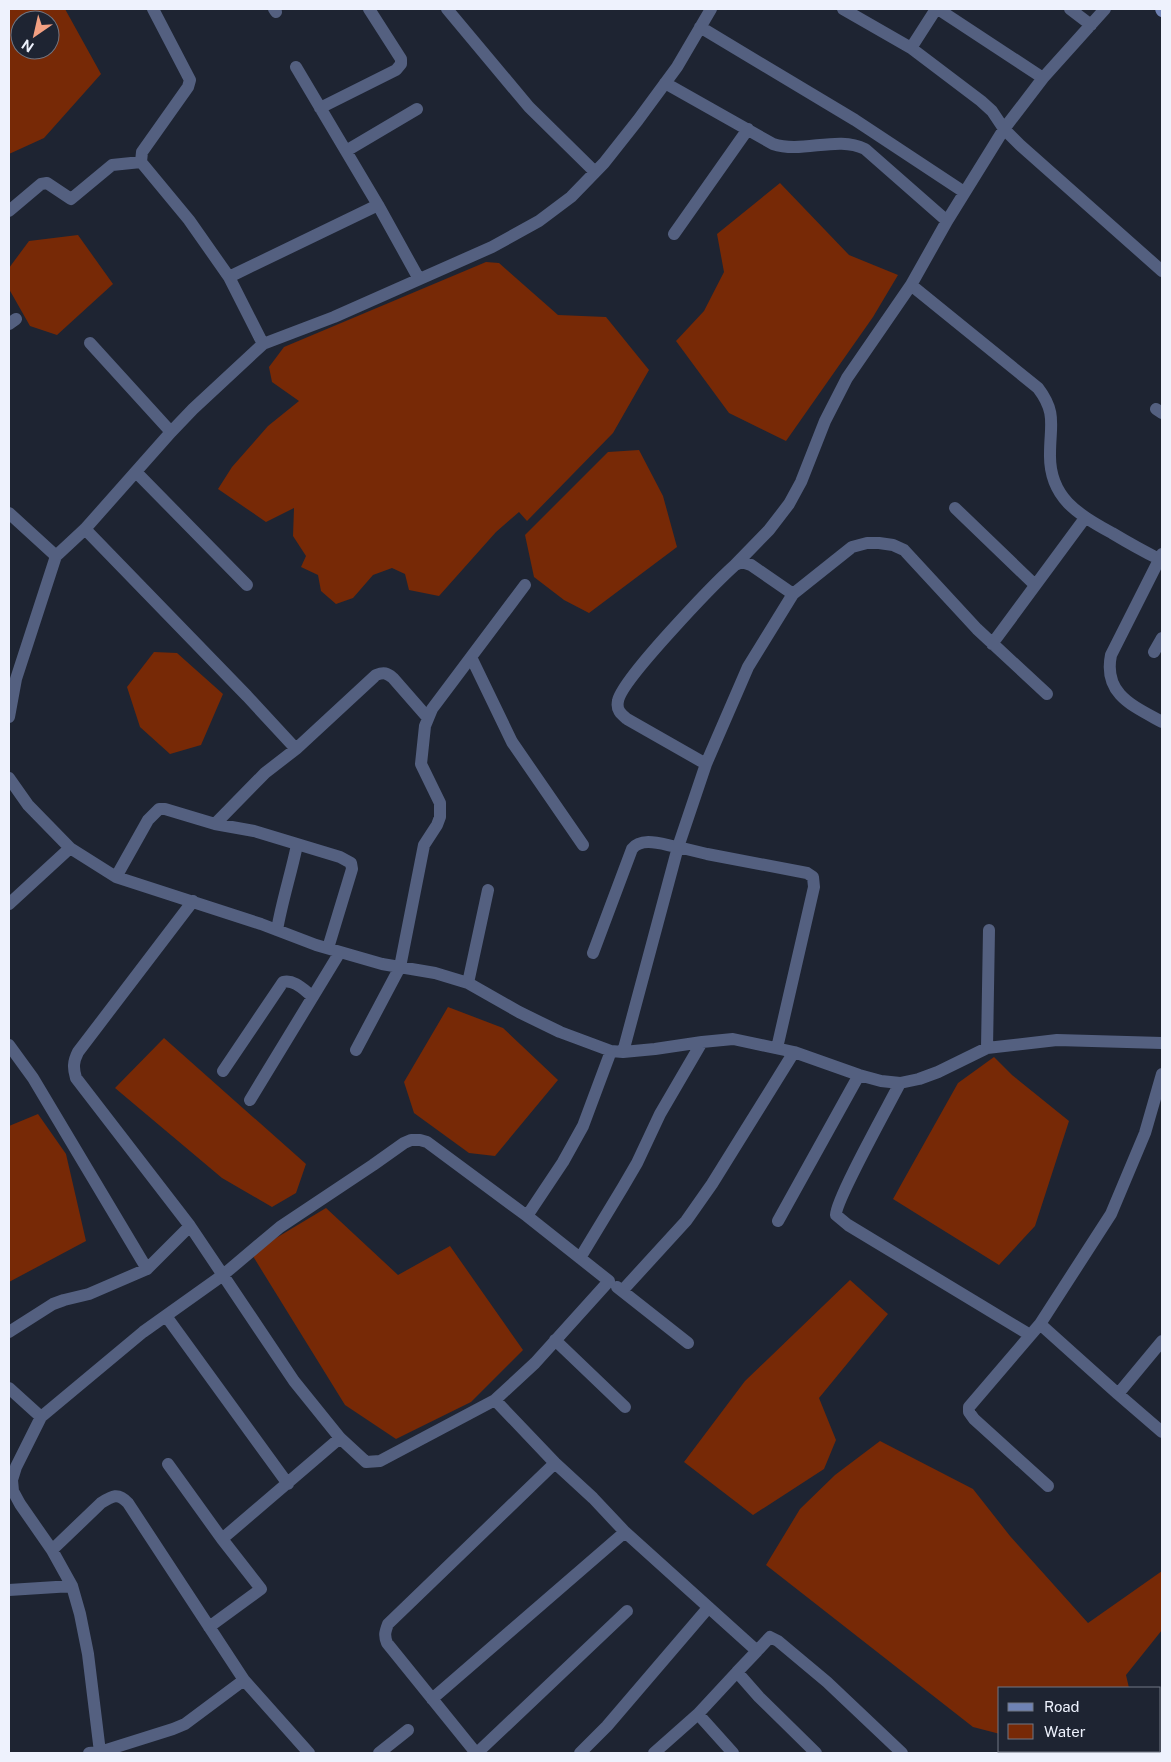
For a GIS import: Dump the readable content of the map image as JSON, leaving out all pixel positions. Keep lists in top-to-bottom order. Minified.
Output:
{"legend":["Road","Water"],"north":"bottom left"}
